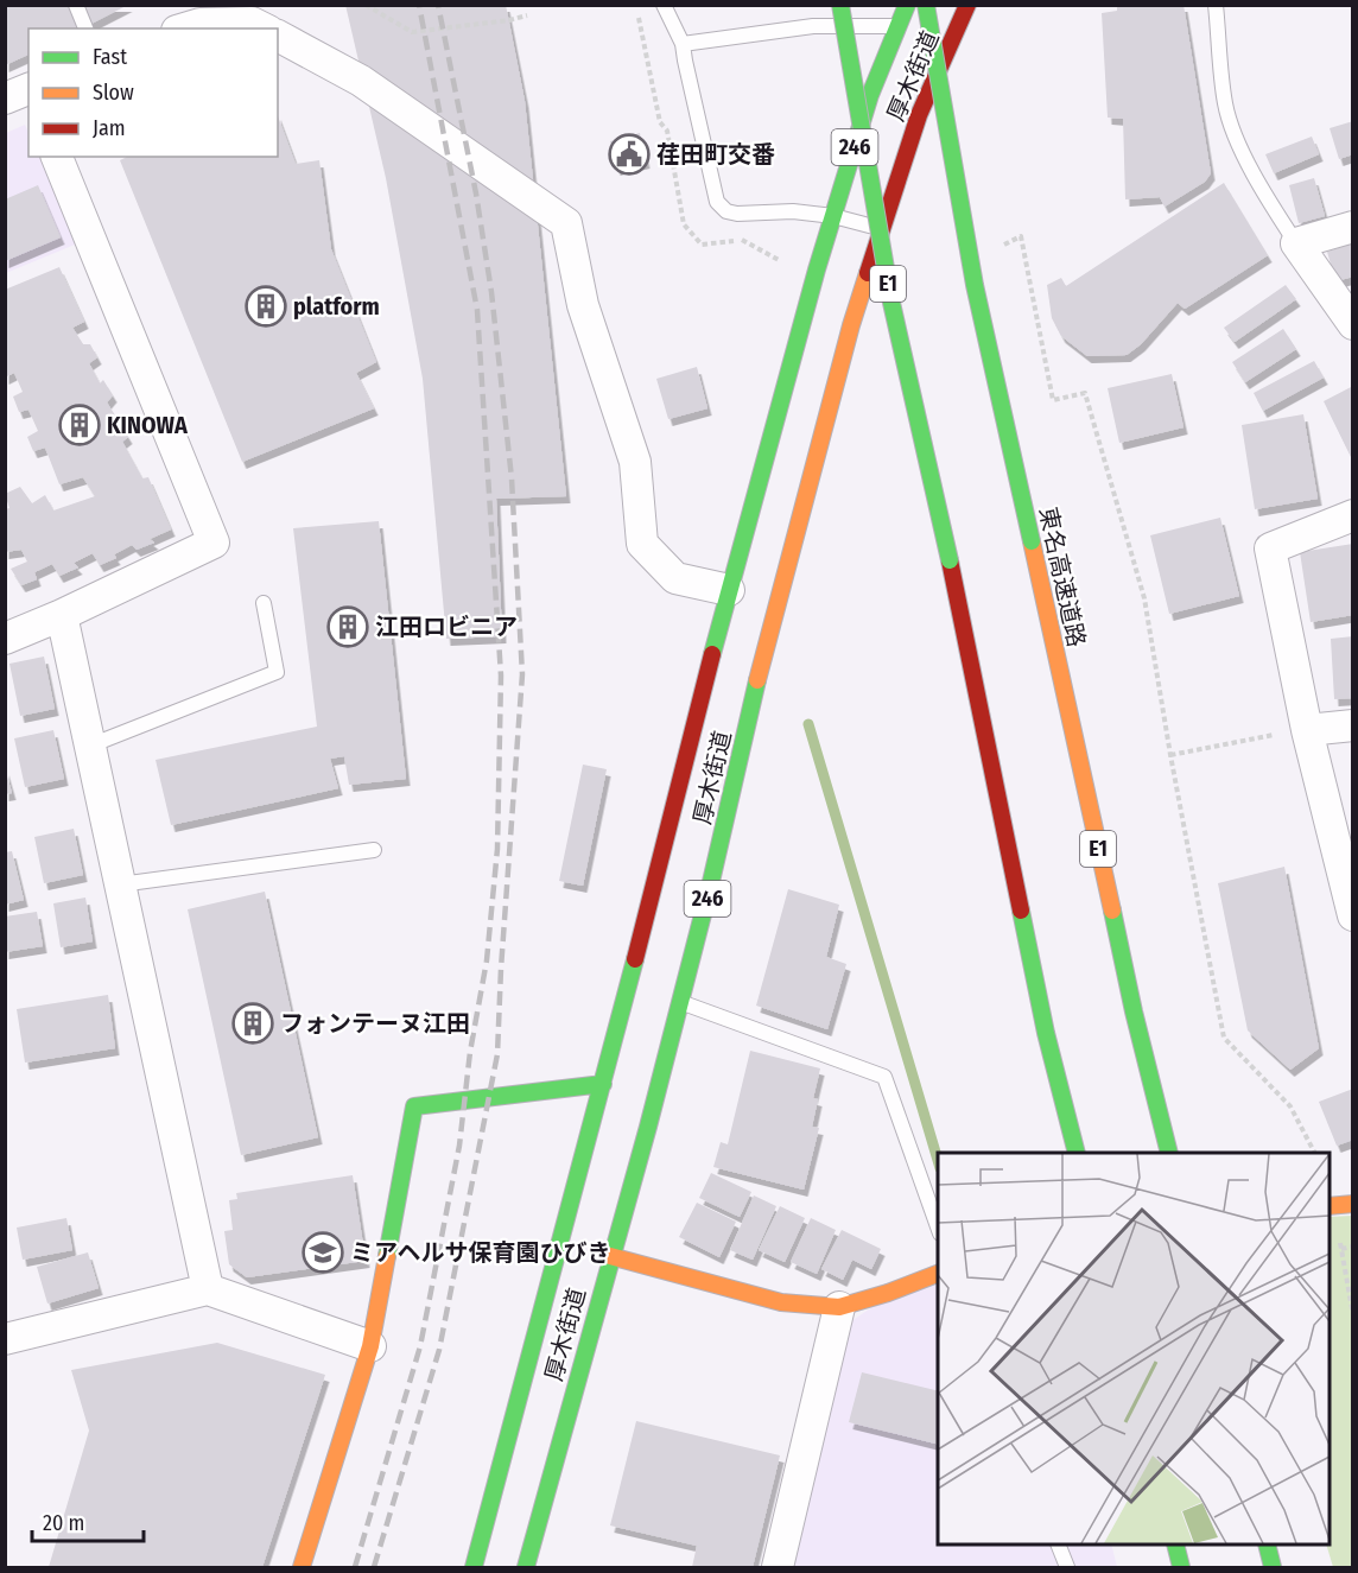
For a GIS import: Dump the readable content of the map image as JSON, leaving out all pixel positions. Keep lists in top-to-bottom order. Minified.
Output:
{"streets":{"main road":["厚木街道","246","E1","東名高速道路"]},"places":{"public building":["荏田町交番"],"building":["platform","KINOWA","江田ロビニア","フォンテーヌ江田"],"school or university":["ミアヘルサ保育園ひびき"]},"legend":["Fast","Slow","Jam"],"scale_bar":"20 m"}
